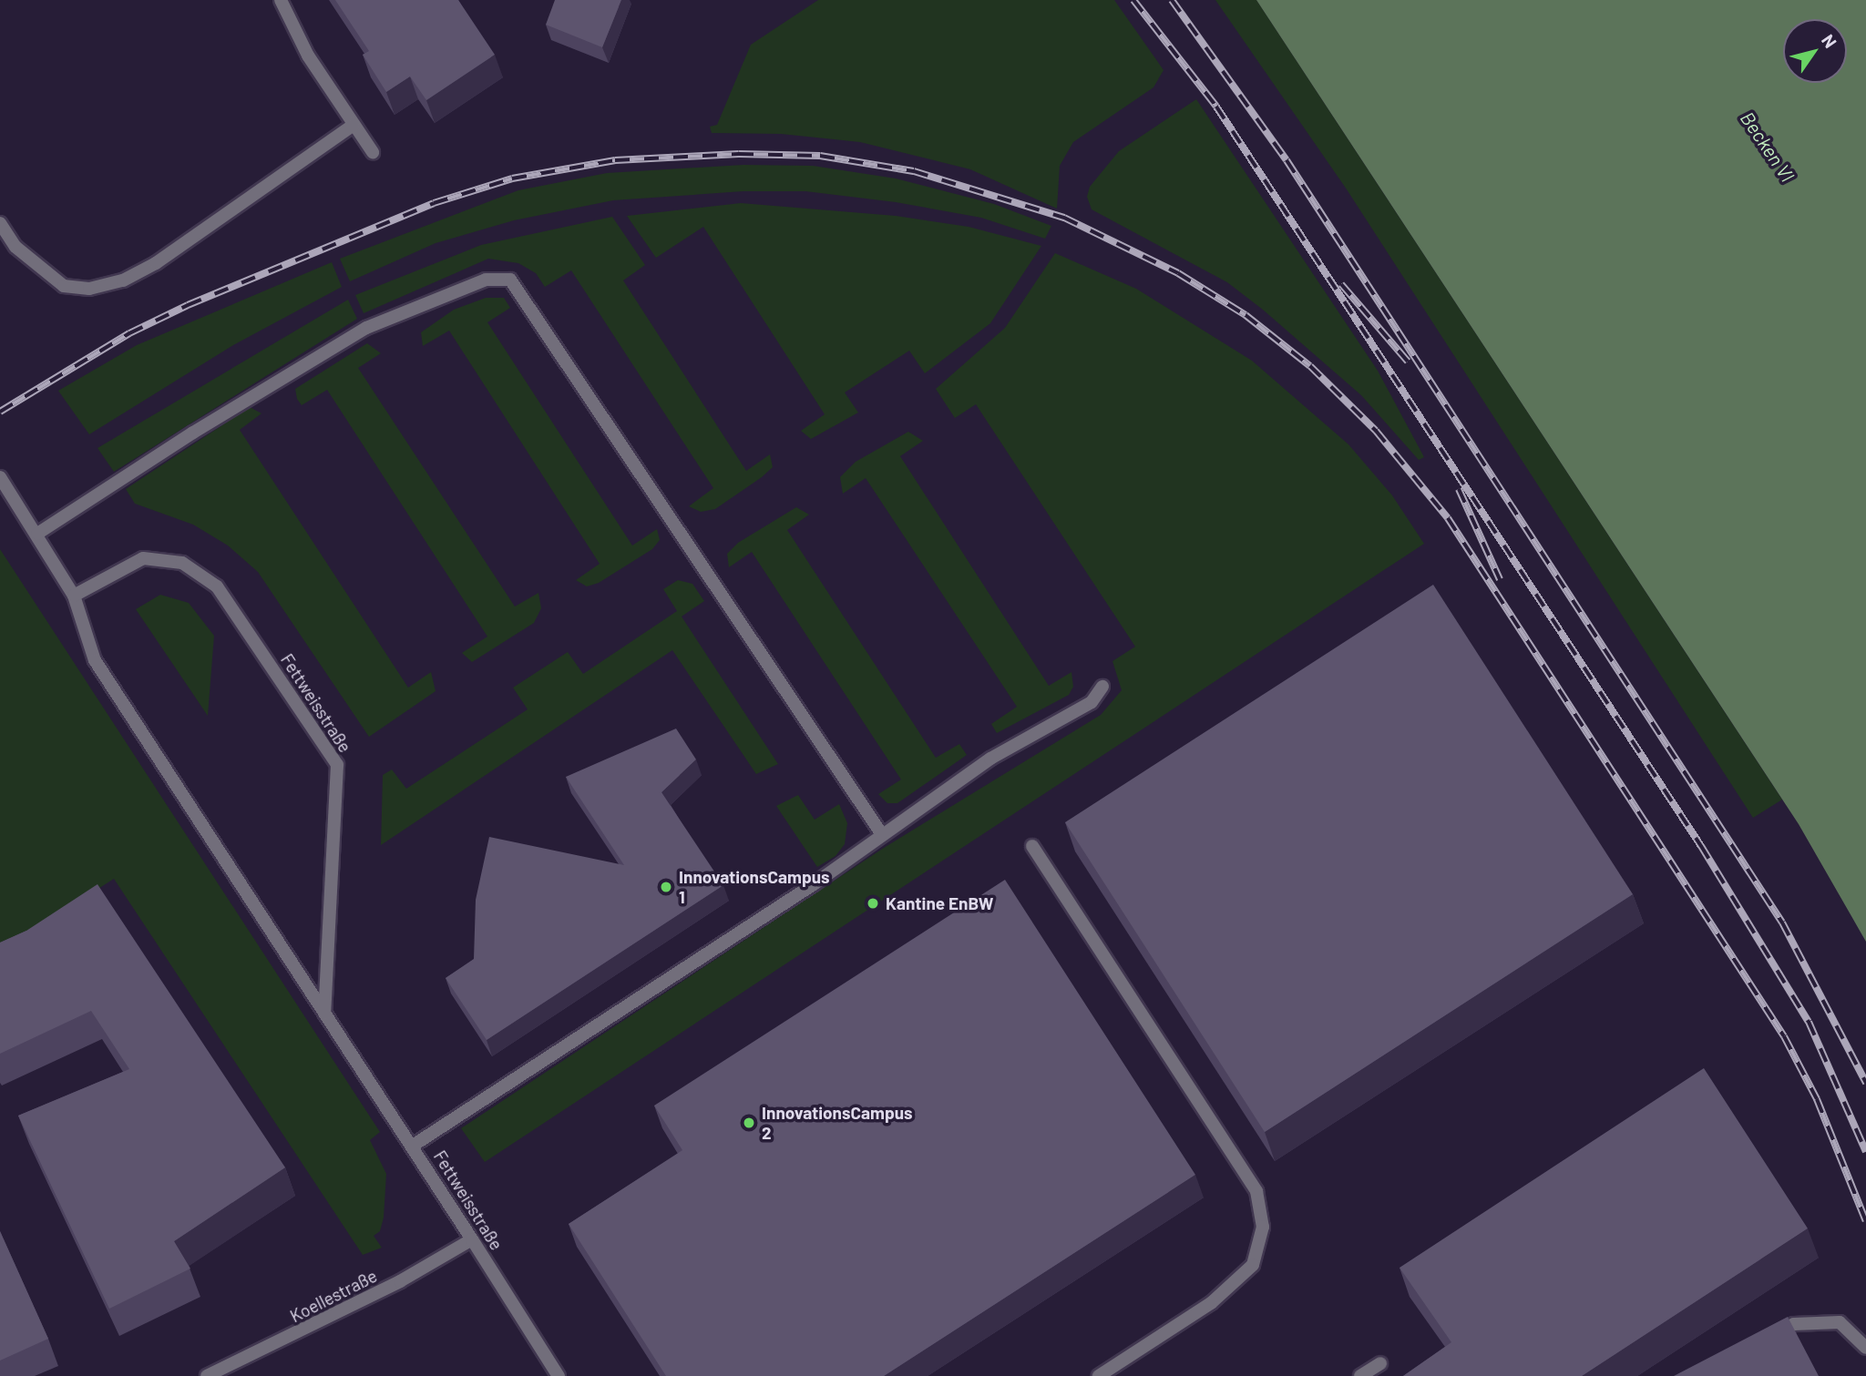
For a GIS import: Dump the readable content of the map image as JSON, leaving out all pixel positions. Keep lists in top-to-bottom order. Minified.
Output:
{"streets":{"street":["Fettweisstraße","Koellestraße"]},"crossings":[["Fettweisstraße","Koellestraße"]],"water":["Becken VI"],"places":["InnovationsCampus 1","Kantine EnBW","InnovationsCampus 2"],"north":"top right"}
